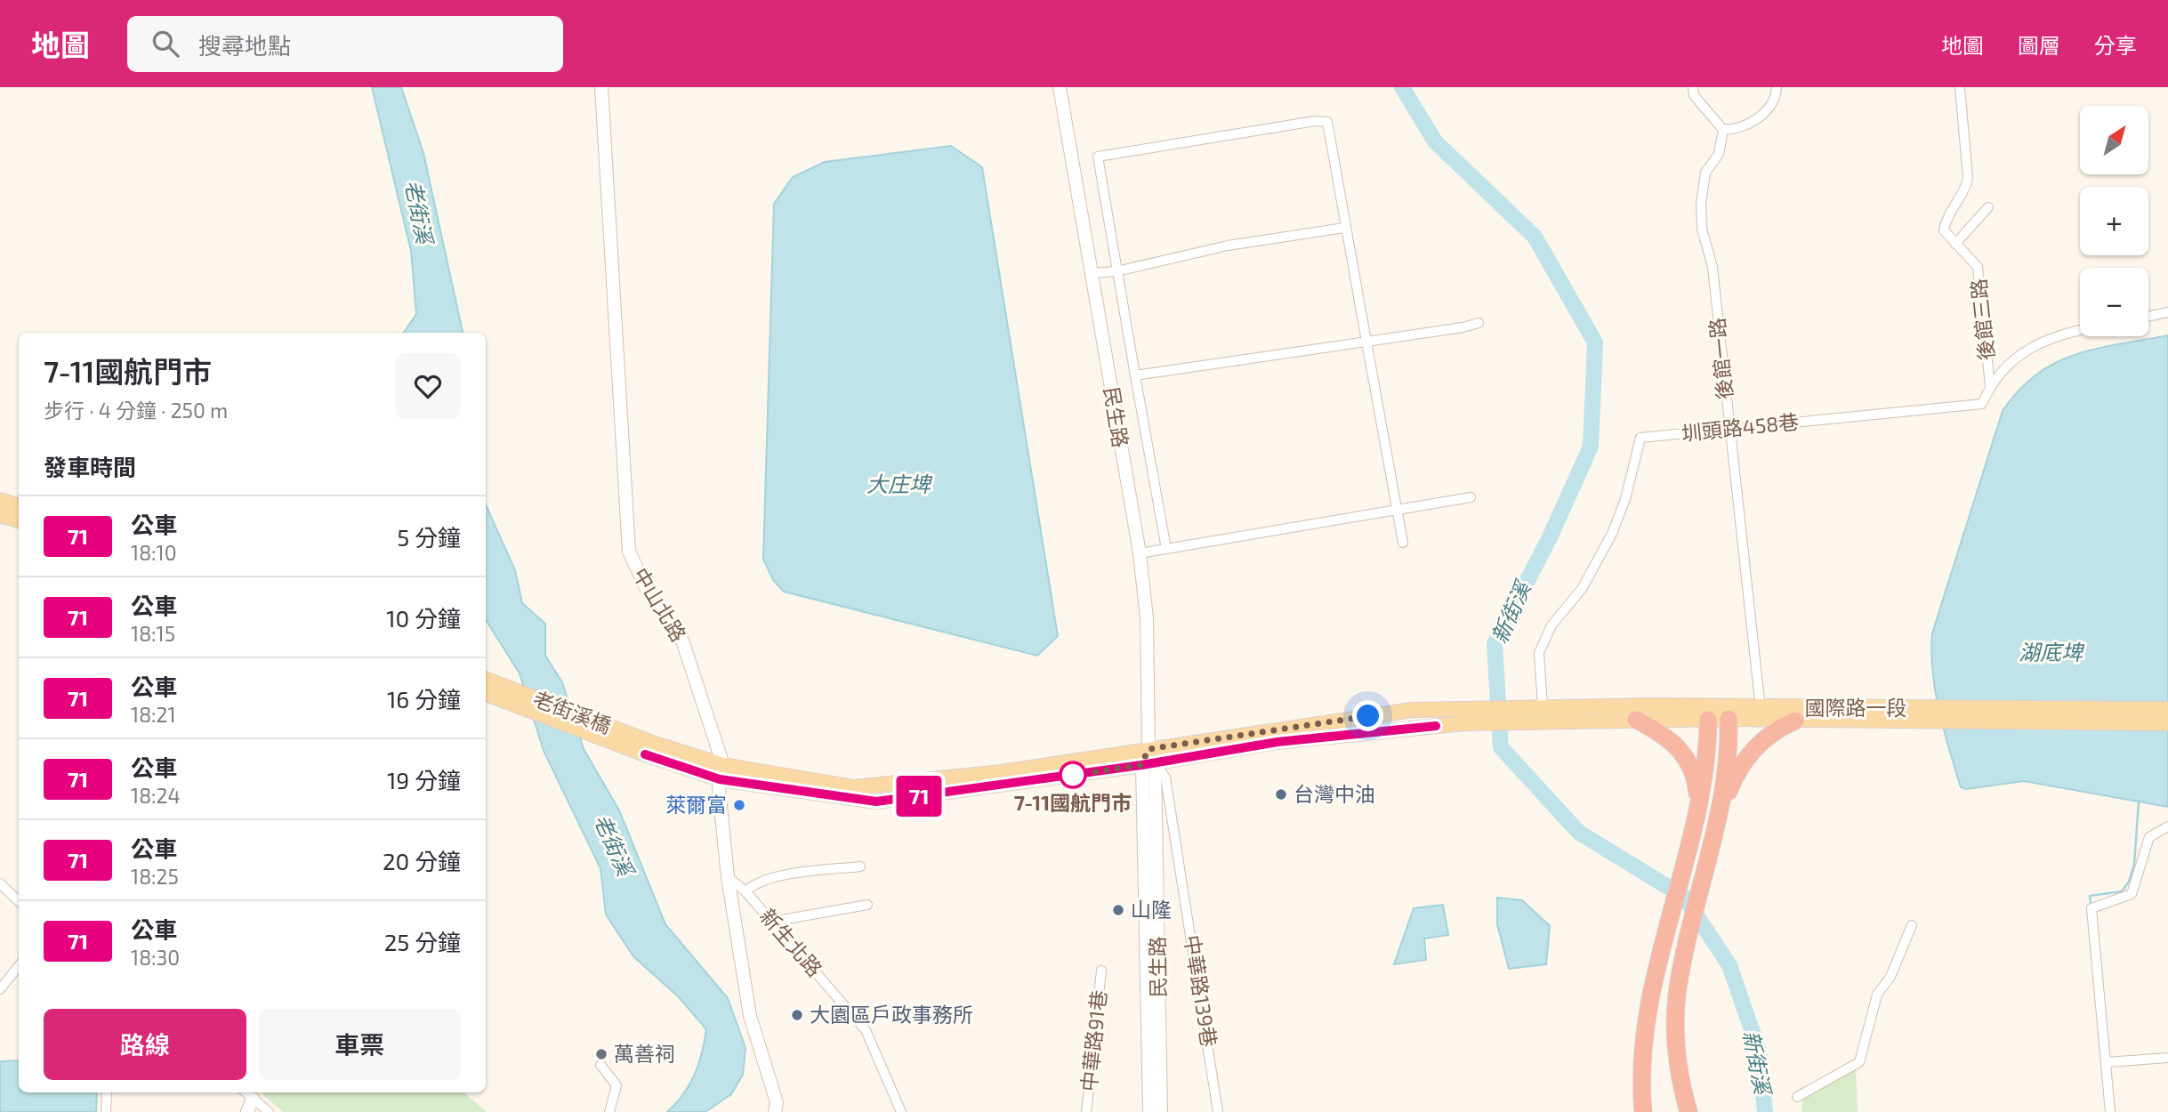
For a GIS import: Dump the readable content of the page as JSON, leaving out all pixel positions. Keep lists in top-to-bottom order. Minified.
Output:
{"streets":{"main road":["國際路一段","老街溪橋"],"street":["後館三路","後館一路","民生路","圳頭路458巷","中山北路","新生北路","中華路139巷","中華路91巷"]},"crossings":[["後館三路","圳頭路458巷"],["後館一路","圳頭路458巷"],["後館一路","國際路一段"],["民生路","國際路一段"],["民生路","中華路139巷"],["圳頭路458巷","國際路一段"],["中山北路","老街溪橋"],["中山北路","新生北路"],["國際路一段","中華路139巷"]],"water":["老街溪","大庄埤","新街溪","湖底埤"],"places":["7-11國航門市","台灣中油","萊爾富","山隆","大園區戶政事務所","萬善祠"],"lines":["bus line 71"],"north":"top right","page":{"header":"地圖","search":"搜尋地點","nav":["地圖","圖層","分享"],"on_map":"71","map_buttons":["+","−"],"heading":[["7-11國航門市","步行 · 4 分鐘 · 250 m"],"發車時間"],"list":[{"mark":"71","name":"公車","note":"18:10","value":"5 分鐘"},{"mark":"71","name":"公車","note":"18:15","value":"10 分鐘"},{"mark":"71","name":"公車","note":"18:21","value":"16 分鐘"},{"mark":"71","name":"公車","note":"18:24","value":"19 分鐘"},{"mark":"71","name":"公車","note":"18:25","value":"20 分鐘"},{"mark":"71","name":"公車","note":"18:30","value":"25 分鐘"}],"buttons":["路線","車票"]}}
